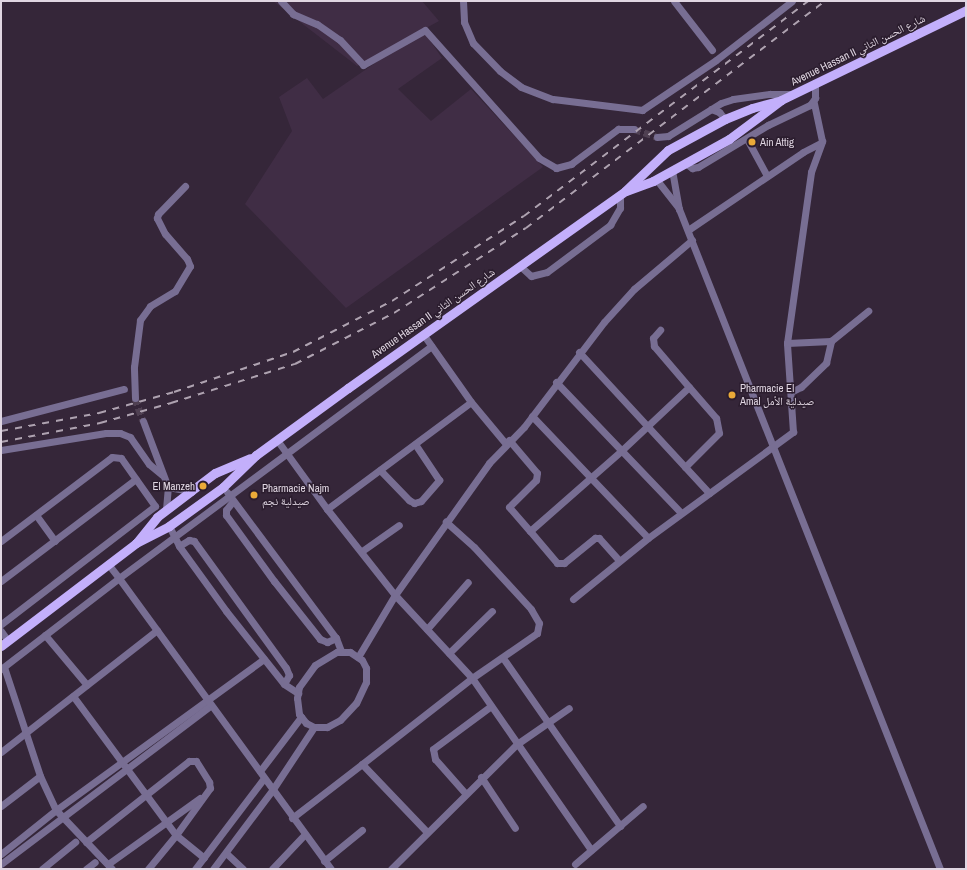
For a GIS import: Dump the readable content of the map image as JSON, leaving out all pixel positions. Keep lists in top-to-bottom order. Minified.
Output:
{"streets":{"main road":["Avenue Hassan II شارع الحسن الثاني"]},"places":["Ain Attig","Pharmacie El Amal صيدلية الأمل","El Manzeh","Pharmacie Najm صيدلية نجم"]}
